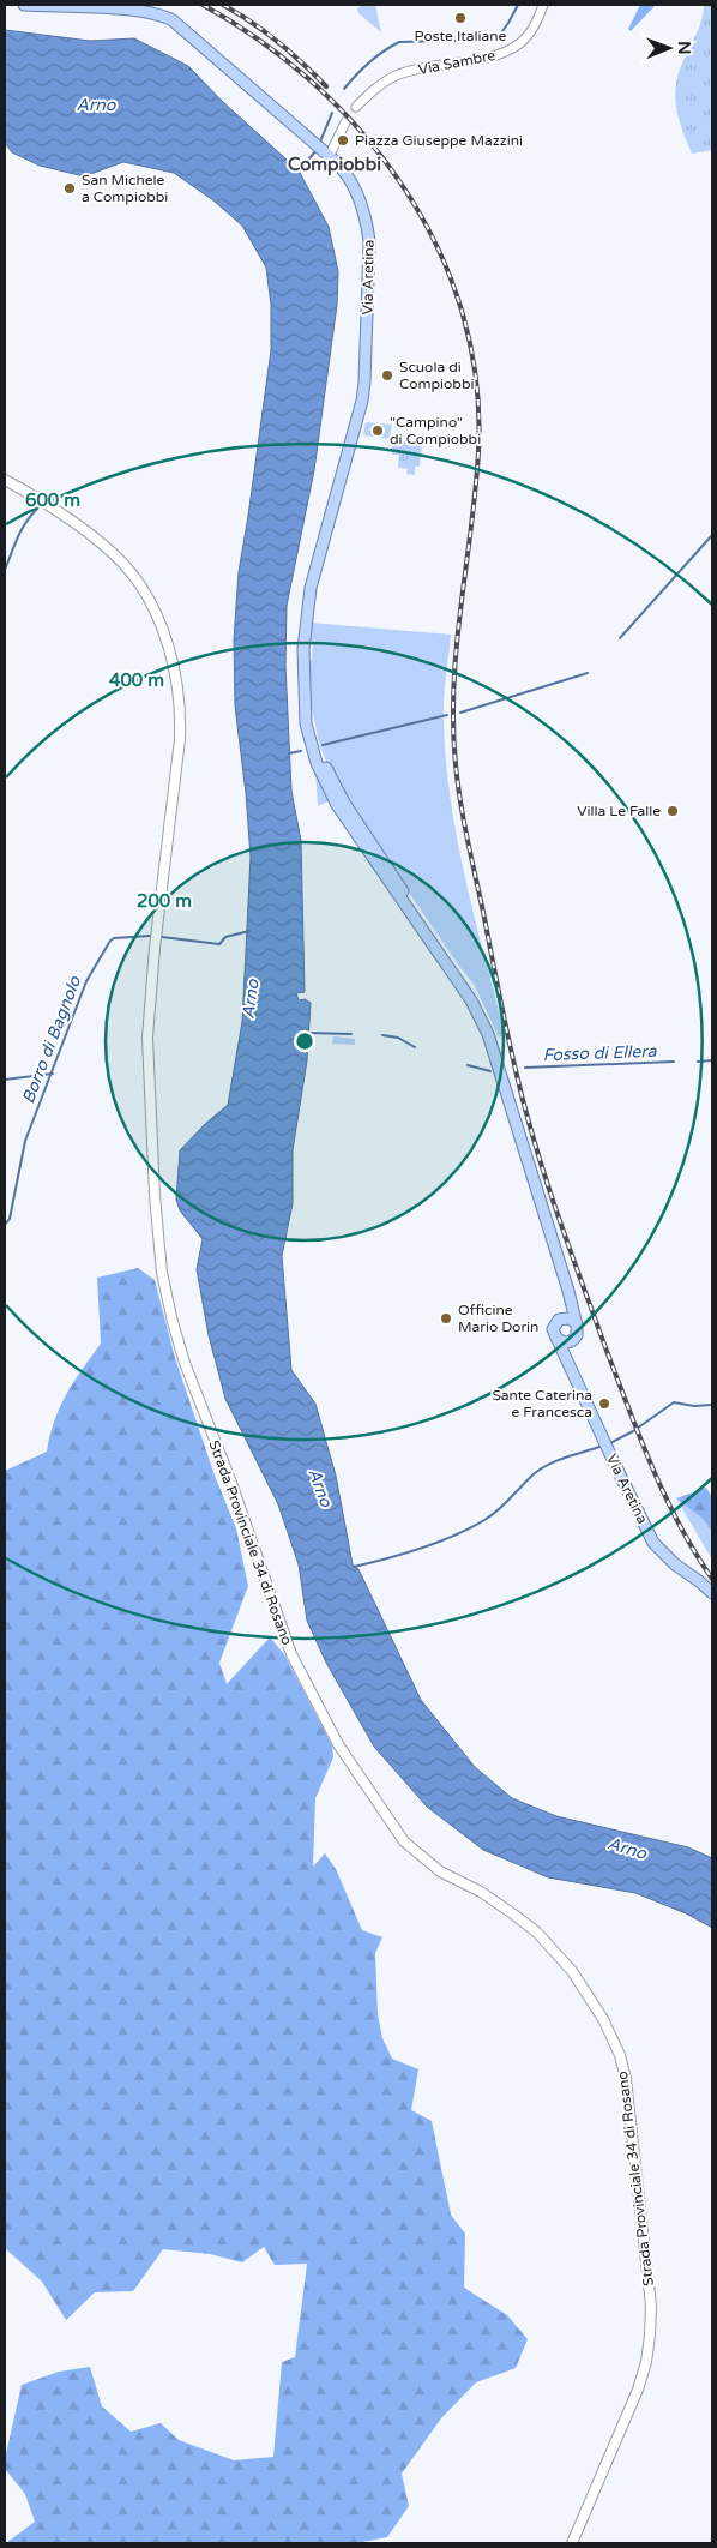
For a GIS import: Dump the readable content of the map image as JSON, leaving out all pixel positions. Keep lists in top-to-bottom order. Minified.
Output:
{"streets":{"main road":["Via Aretina","Strada Provinciale 34 di Rosano"],"street":["Via Sambre"]},"districts":["Compiobbi"],"water":["Arno","Borro di Bagnolo","Fosso di Ellera"],"places":["Poste Italiane","Piazza Giuseppe Mazzini","San Michele a Compiobbi","Scuola di Compiobbi","\"Campino\" di Compiobbi","Villa Le Falle","Officine Mario Dorin","Sante Caterina e Francesca"],"north":"right","rings":["600 m","400 m","200 m"]}
